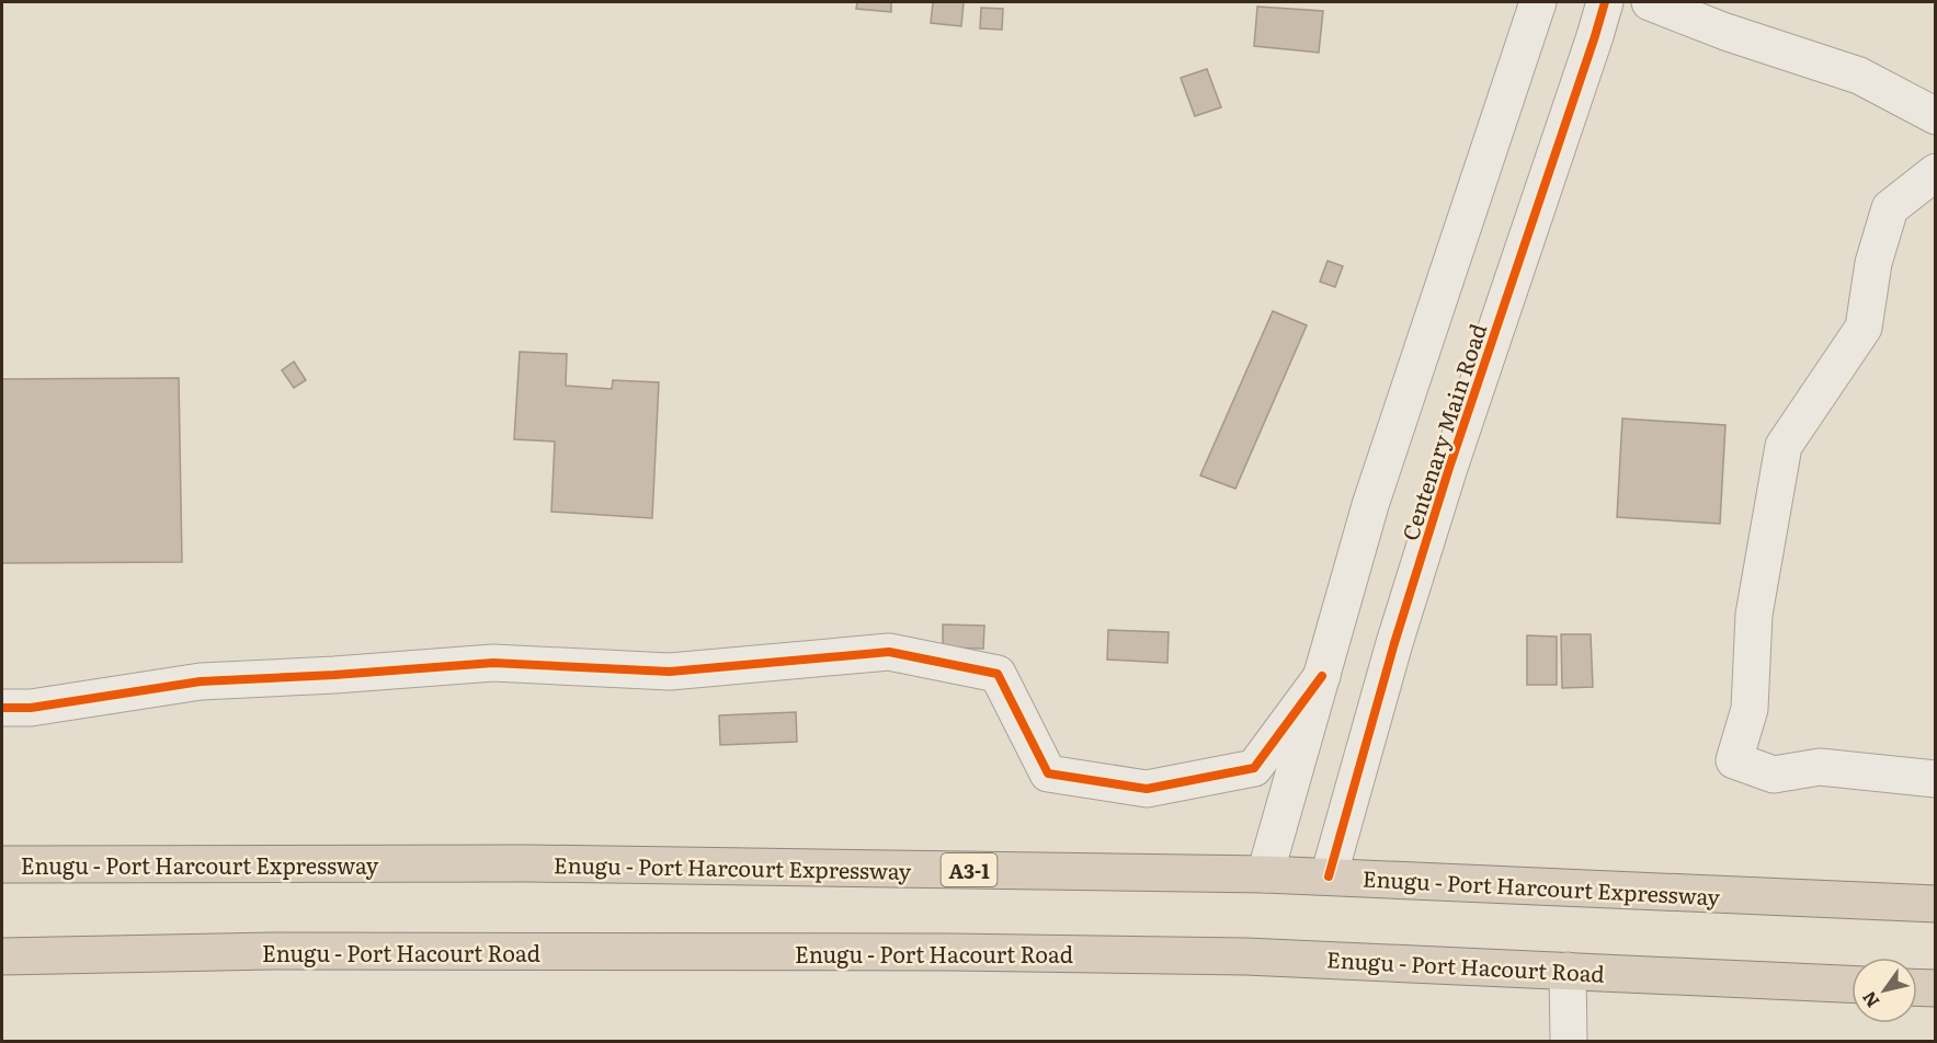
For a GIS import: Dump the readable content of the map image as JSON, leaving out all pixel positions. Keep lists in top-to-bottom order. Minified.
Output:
{"streets":{"highway":["Enugu - Port Harcourt Expressway","A3-1","Enugu - Port Hacourt Road"],"street":["Centenary Main Road"]},"crossings":[["Centenary Main Road","Enugu - Port Harcourt Expressway"]],"north":"bottom left"}
